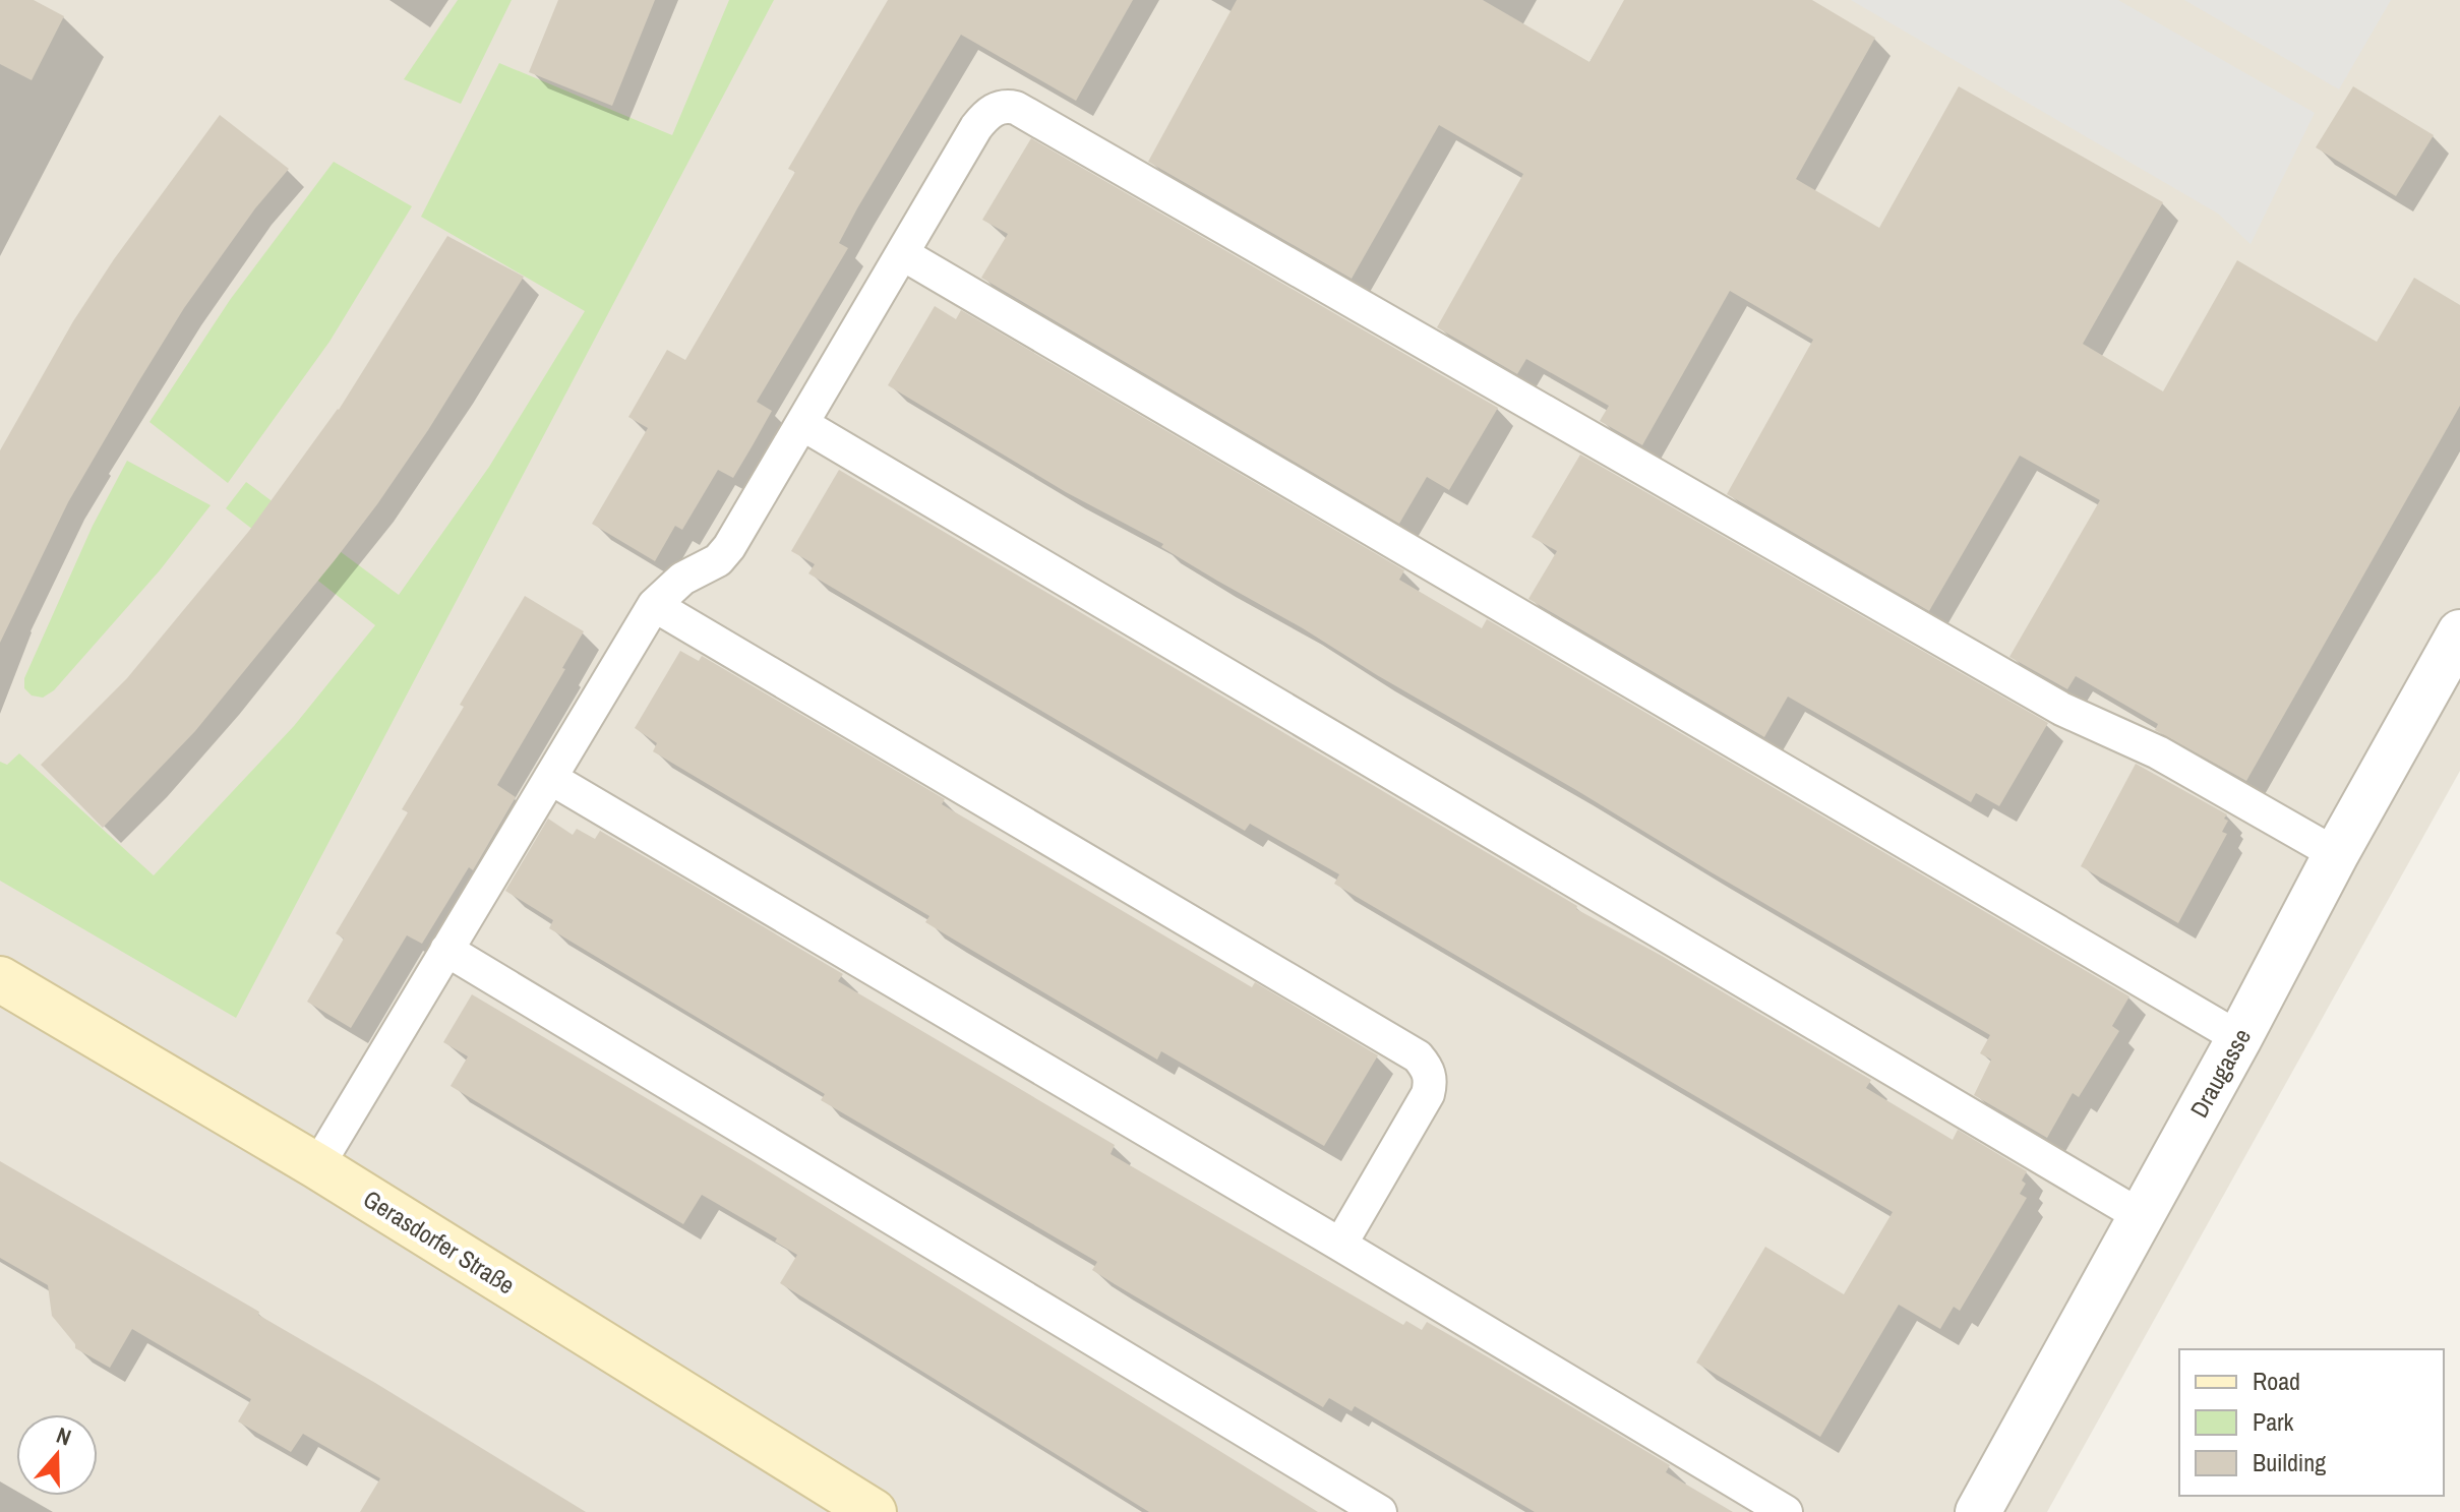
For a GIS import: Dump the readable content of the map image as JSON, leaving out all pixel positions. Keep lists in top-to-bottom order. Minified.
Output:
{"streets":{"main road":["Gerasdorfer Straße"],"street":["Draugasse"]},"legend":["Road","Park","Building"],"north":"top"}
